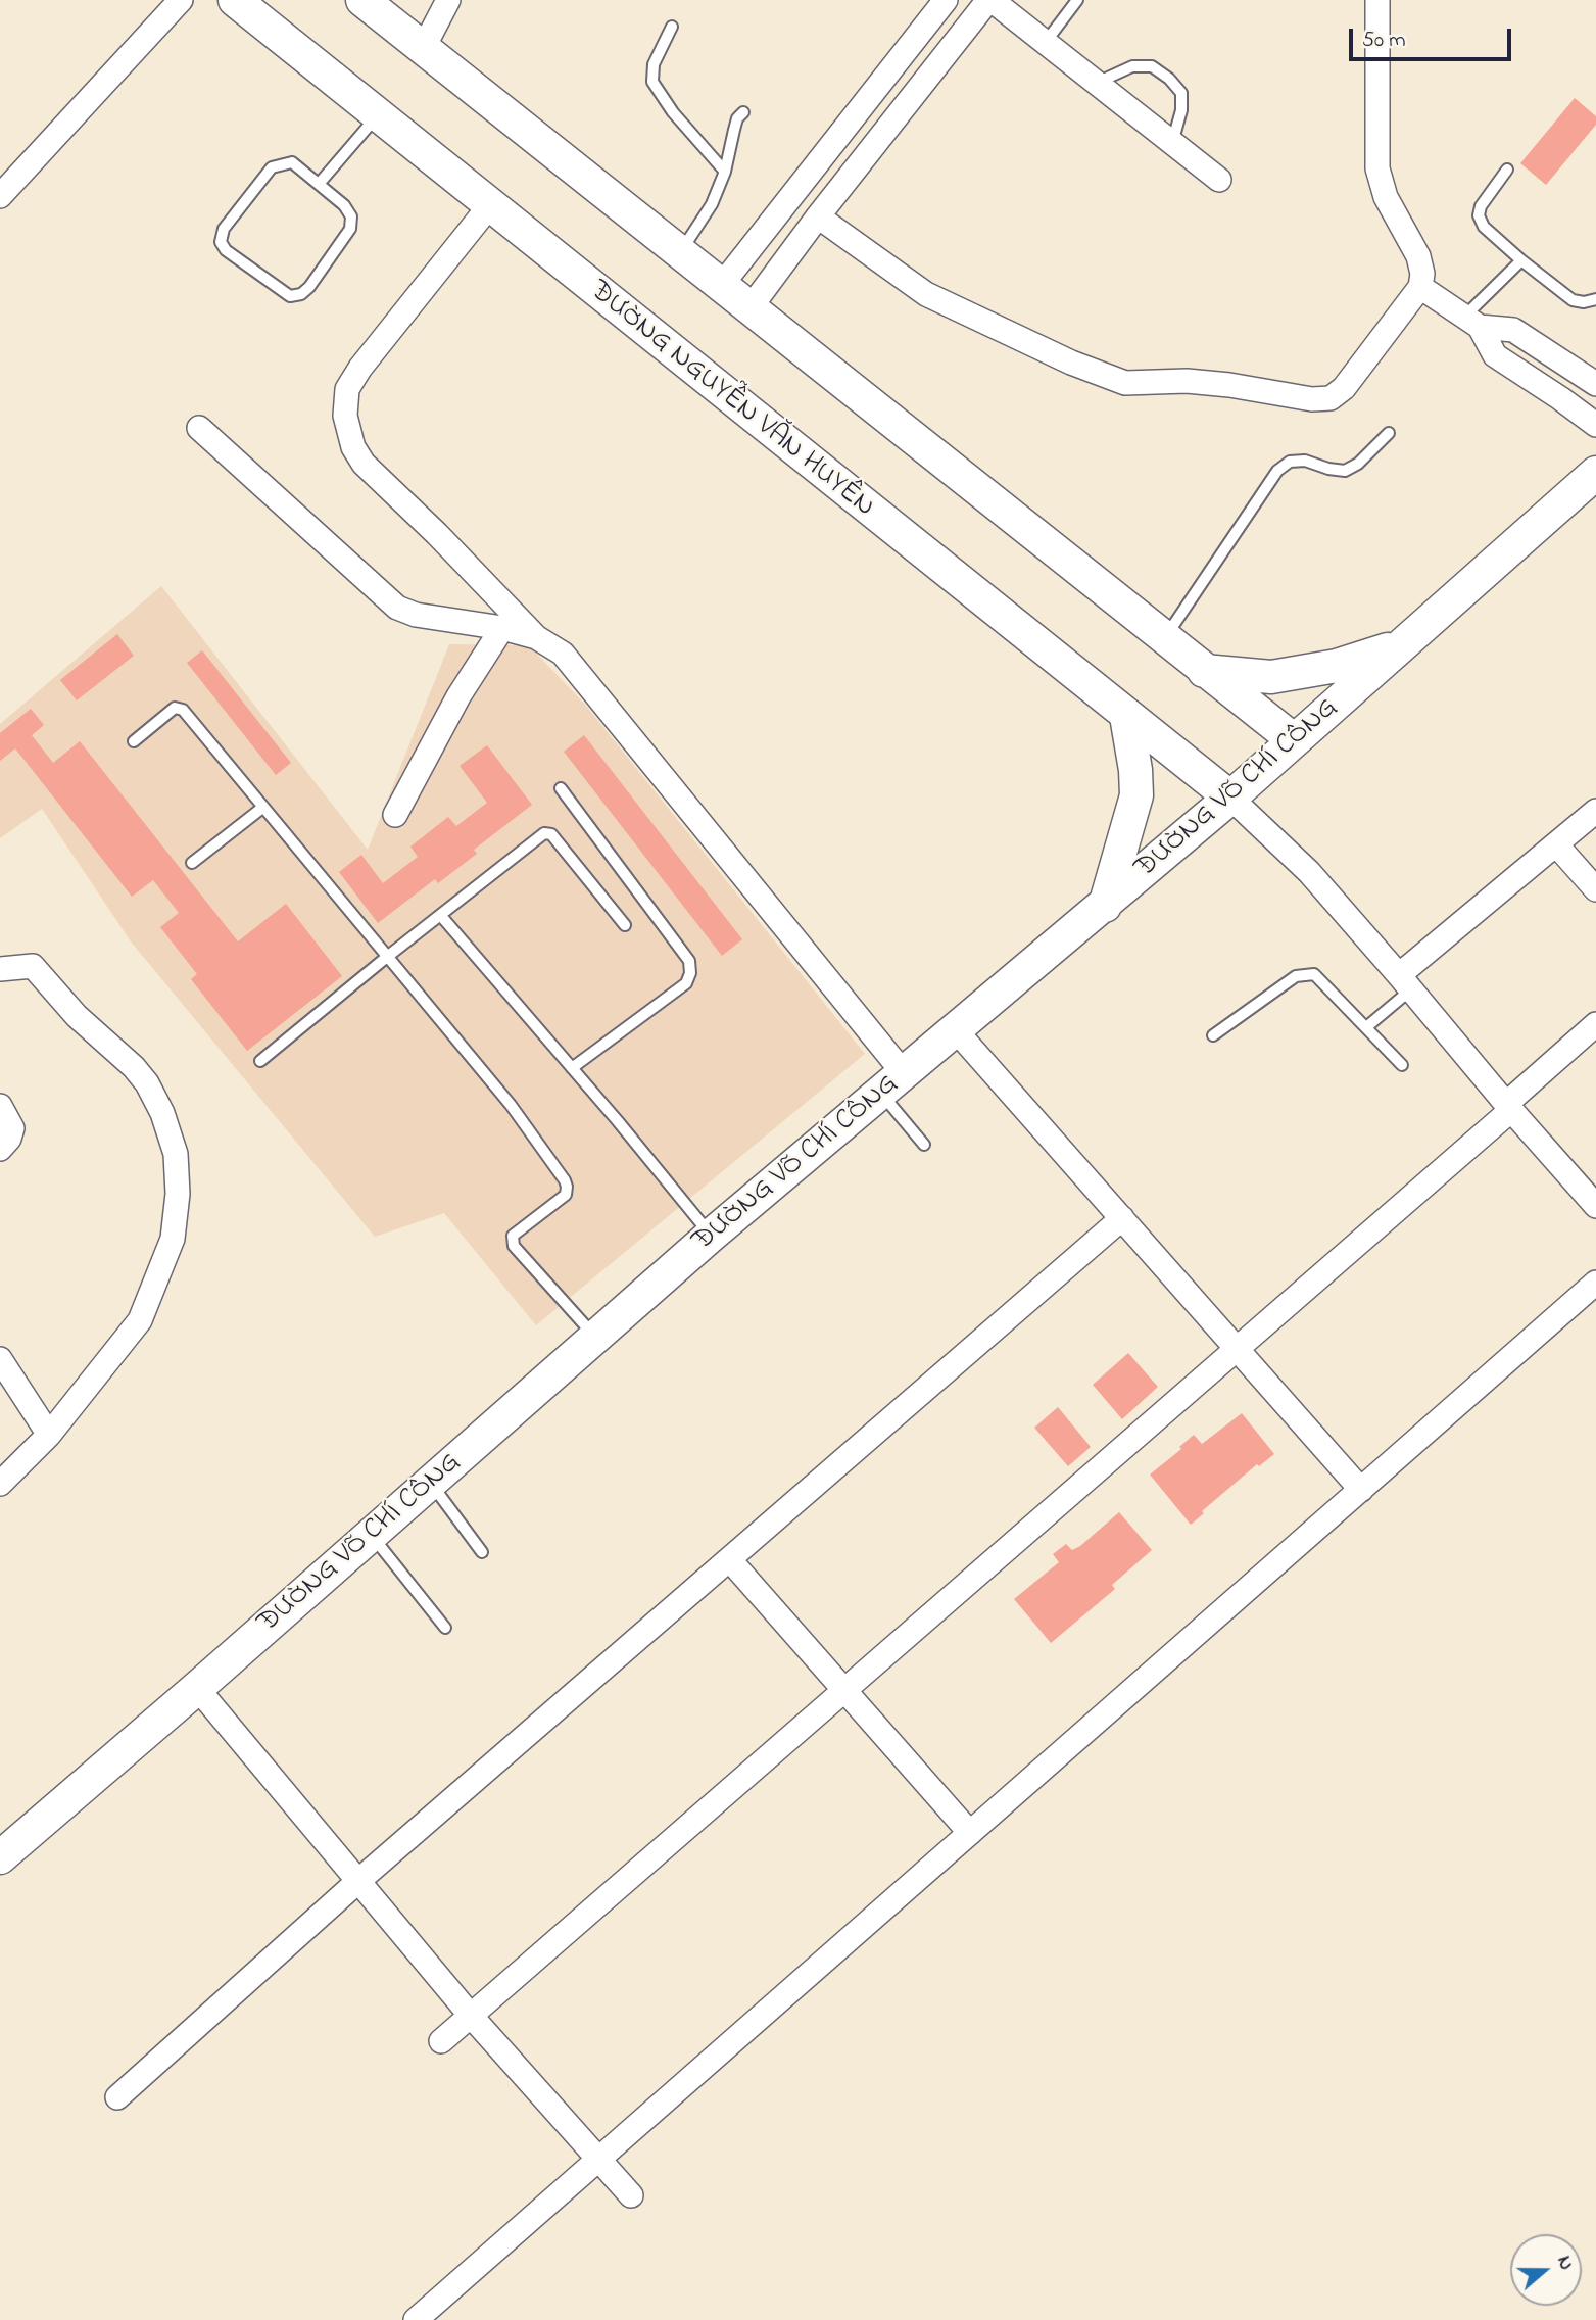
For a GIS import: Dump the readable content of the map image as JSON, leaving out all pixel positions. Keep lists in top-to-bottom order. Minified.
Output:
{"streets":{"main road":["ĐƯỜNG NGUYỄN VĂN HUYÊN","ĐƯỜNG VÕ CHÍ CÔNG"]},"crossings":[["ĐƯỜNG NGUYỄN VĂN HUYÊN","ĐƯỜNG VÕ CHÍ CÔNG"]],"scale_bar":"50 m","north":"right"}
